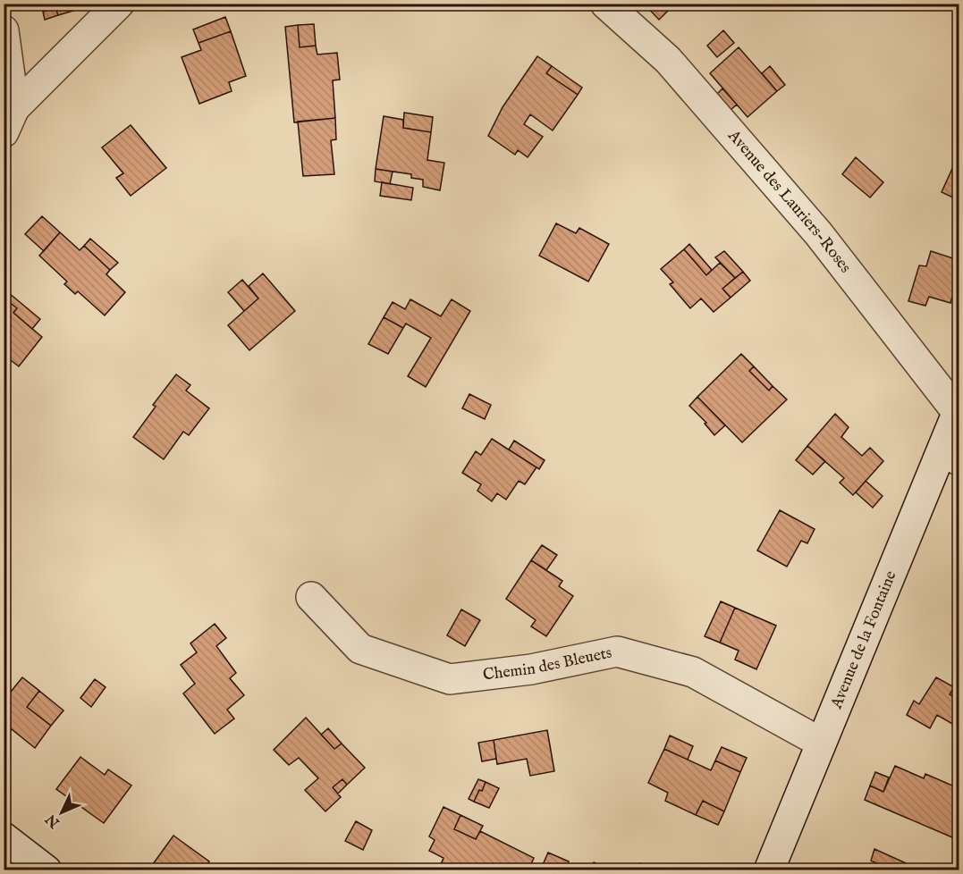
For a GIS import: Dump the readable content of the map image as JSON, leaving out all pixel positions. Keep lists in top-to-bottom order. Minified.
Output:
{"streets":{"street":["Avenue des Lauriers-Roses","Avenue de la Fontaine","Chemin des Bleuets"]},"crossings":[["Avenue des Lauriers-Roses","Avenue de la Fontaine"],["Avenue de la Fontaine","Chemin des Bleuets"]],"north":"bottom left"}
